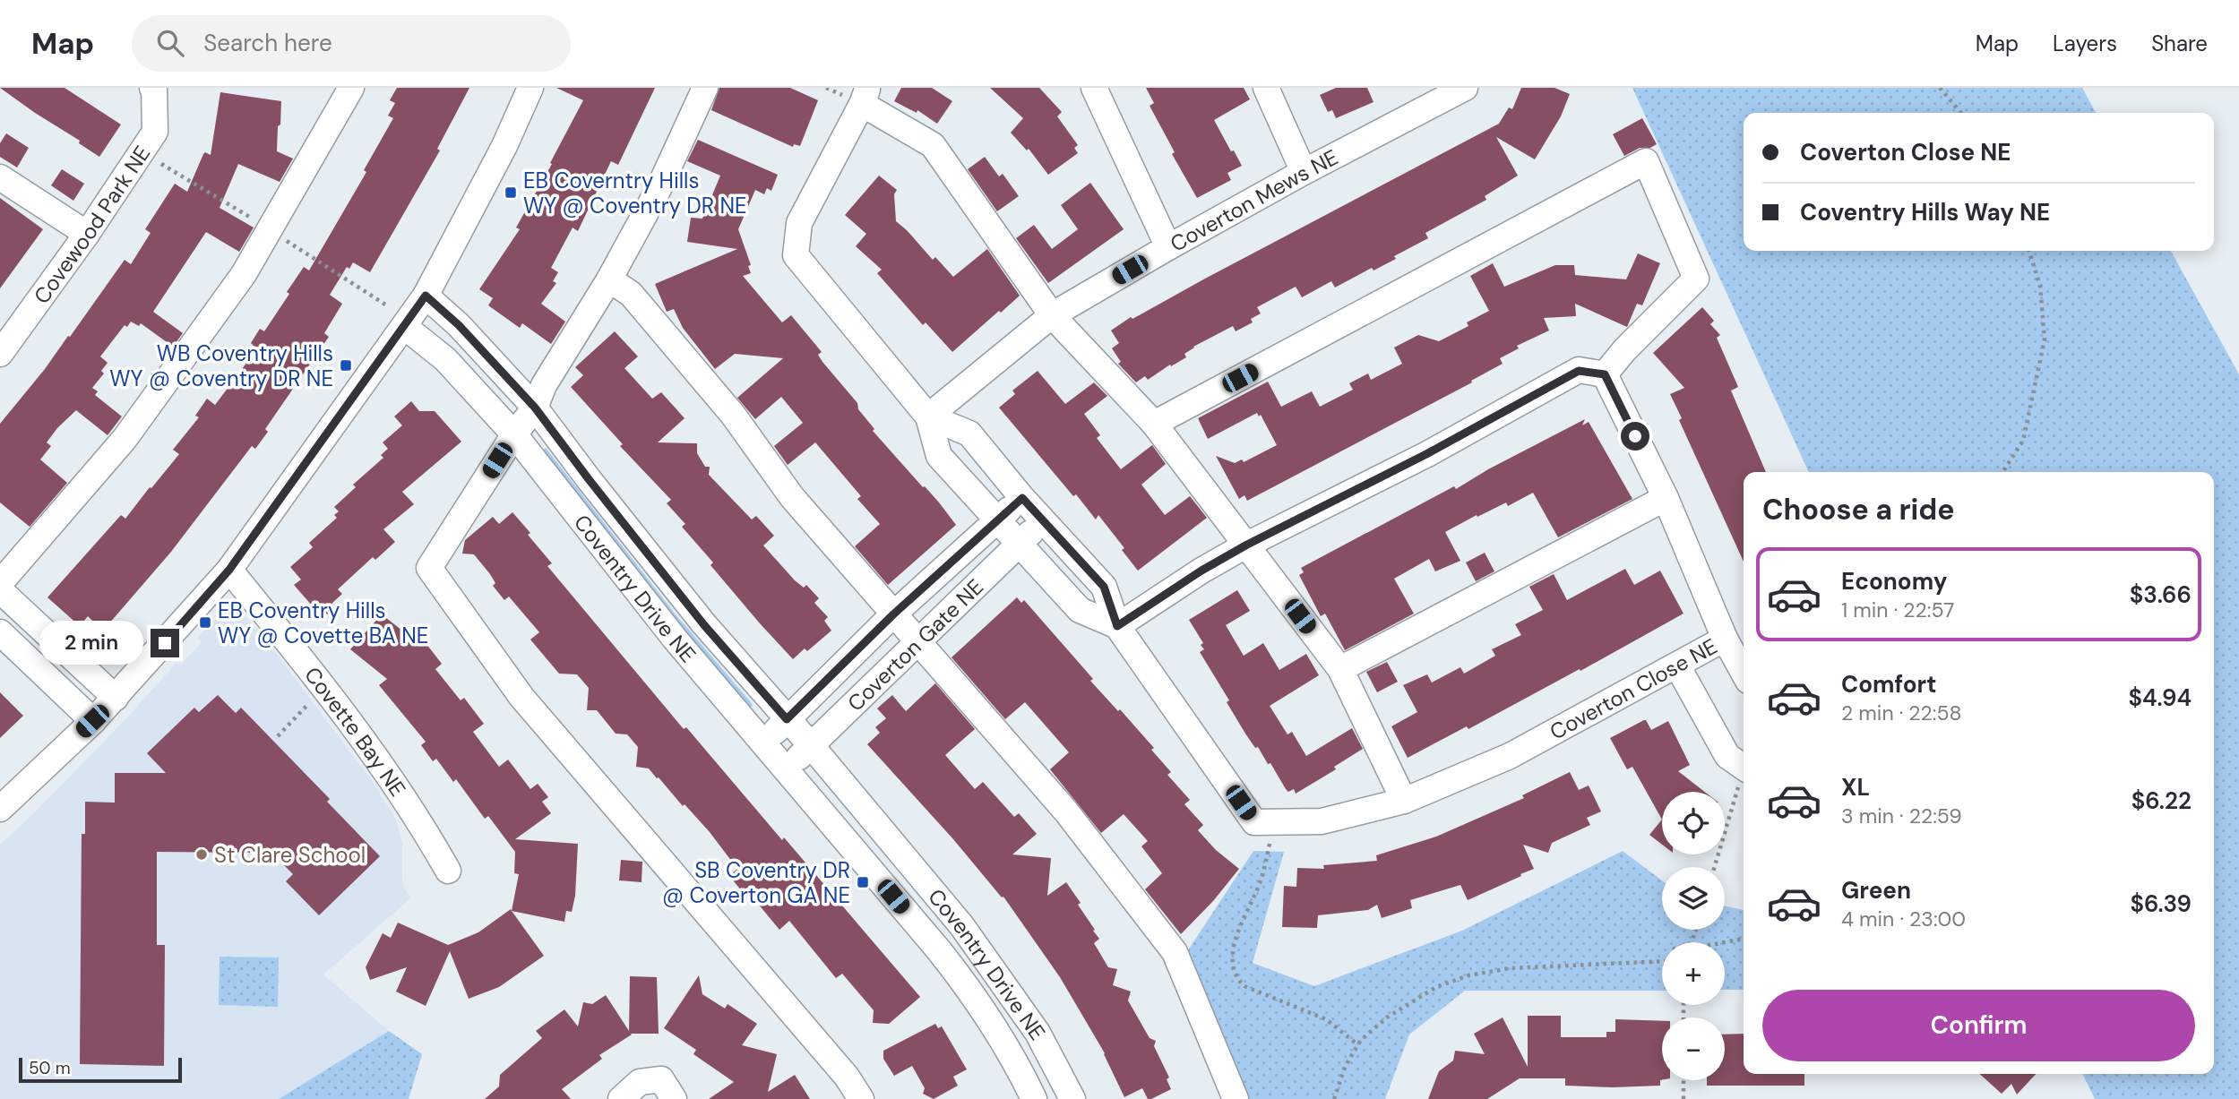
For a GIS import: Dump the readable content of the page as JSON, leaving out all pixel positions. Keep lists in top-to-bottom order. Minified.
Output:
{"streets":{"street":["Coverton Mews NE","Covewood Park NE","Coventry Drive NE","Coverton Gate NE","Coverton Close NE","Covette Bay NE"]},"crossings":[["Coverton Mews NE","Coverton Close NE"],["Coventry Drive NE","Coverton Gate NE"],["Coverton Gate NE","Coverton Close NE"]],"places":{"transit":["EB Coverntry Hills WY @ Coventry DR NE","WB Coventry Hills WY @ Coventry DR NE","EB Coventry Hills WY @ Covette BA NE","SB Coventry DR @ Coverton GA NE"],"other":["St Clare School"]},"scale_bar":"50 m","page":{"header":"Map","search":"Search here","nav":["Map","Layers","Share"],"banner":["Coverton Close NE","Coventry Hills Way NE"],"heading":"Choose a ride","list":[{"name":"Economy","note":"1 min · 22:57","value":"$3.66"},{"name":"Comfort","note":"2 min · 22:58","value":"$4.94"},{"name":"XL","note":"3 min · 22:59","value":"$6.22"},{"name":"Green","note":"4 min · 23:00","value":"$6.39"}],"bubble":"2 min","map_buttons":["+","−"],"buttons":"Confirm","scale":"50 m"}}
